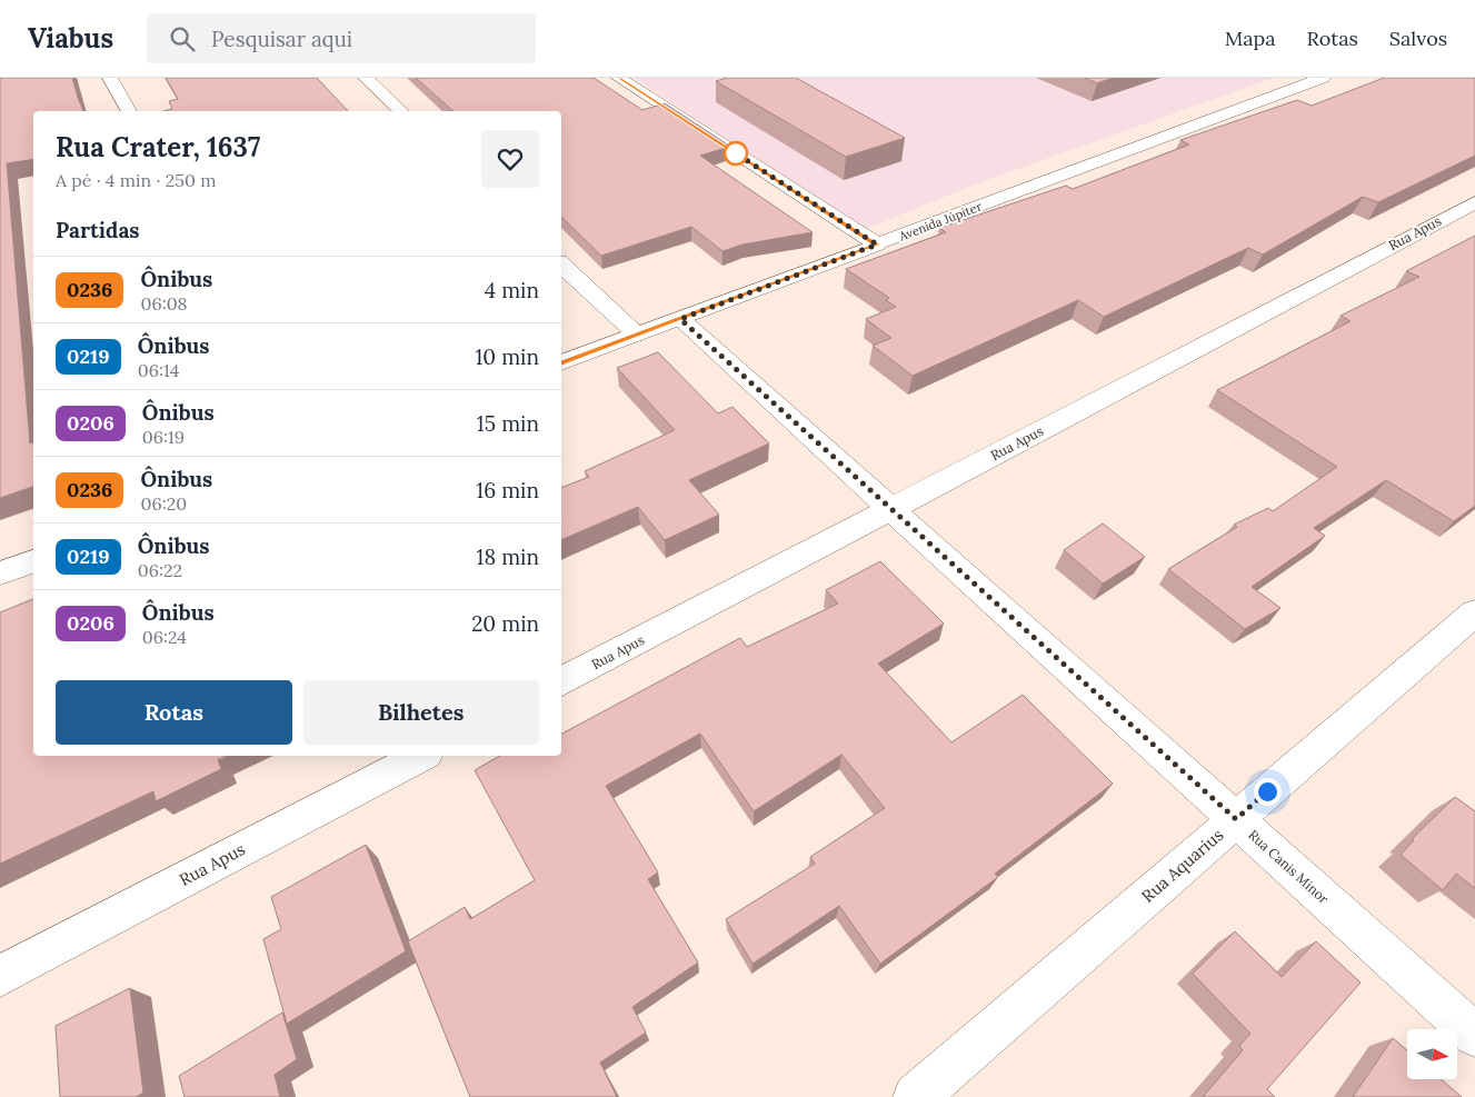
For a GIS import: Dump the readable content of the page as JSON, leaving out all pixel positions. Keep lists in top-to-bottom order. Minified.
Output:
{"streets":{"street":["Avenida Júpiter","Rua Apus","Rua Aquarius","Rua Canis Minor"]},"crossings":[["Avenida Júpiter","Rua Canis Minor"],["Rua Apus","Rua Canis Minor"],["Rua Aquarius","Rua Canis Minor"]],"lines":["bus line 0236"],"north":"right","page":{"header":"Viabus","search":"Pesquisar aqui","nav":["Mapa","Rotas","Salvos"],"heading":[["Rua Crater, 1637","A pé · 4 min · 250 m"],"Partidas"],"list":[{"mark":"0236","name":"Ônibus","note":"06:08","value":"4 min"},{"mark":"0219","name":"Ônibus","note":"06:14","value":"10 min"},{"mark":"0206","name":"Ônibus","note":"06:19","value":"15 min"},{"mark":"0236","name":"Ônibus","note":"06:20","value":"16 min"},{"mark":"0219","name":"Ônibus","note":"06:22","value":"18 min"},{"mark":"0206","name":"Ônibus","note":"06:24","value":"20 min"}],"buttons":["Rotas","Bilhetes"]}}
